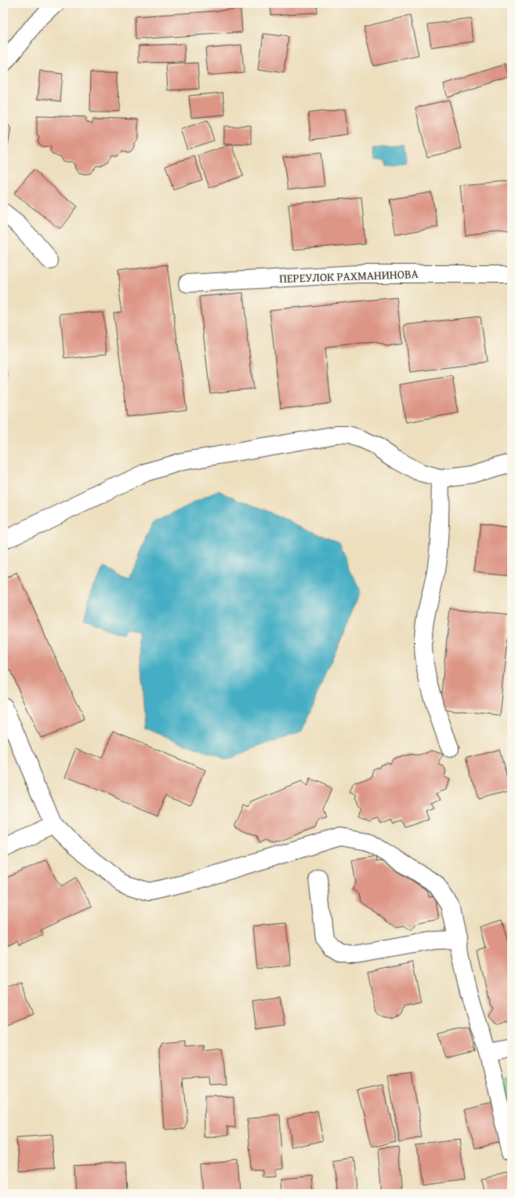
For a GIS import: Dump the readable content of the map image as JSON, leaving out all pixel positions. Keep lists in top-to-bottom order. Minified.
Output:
{"streets":{"street":["ПЕРЕУЛОК РАХМАНИНОВА"]}}
